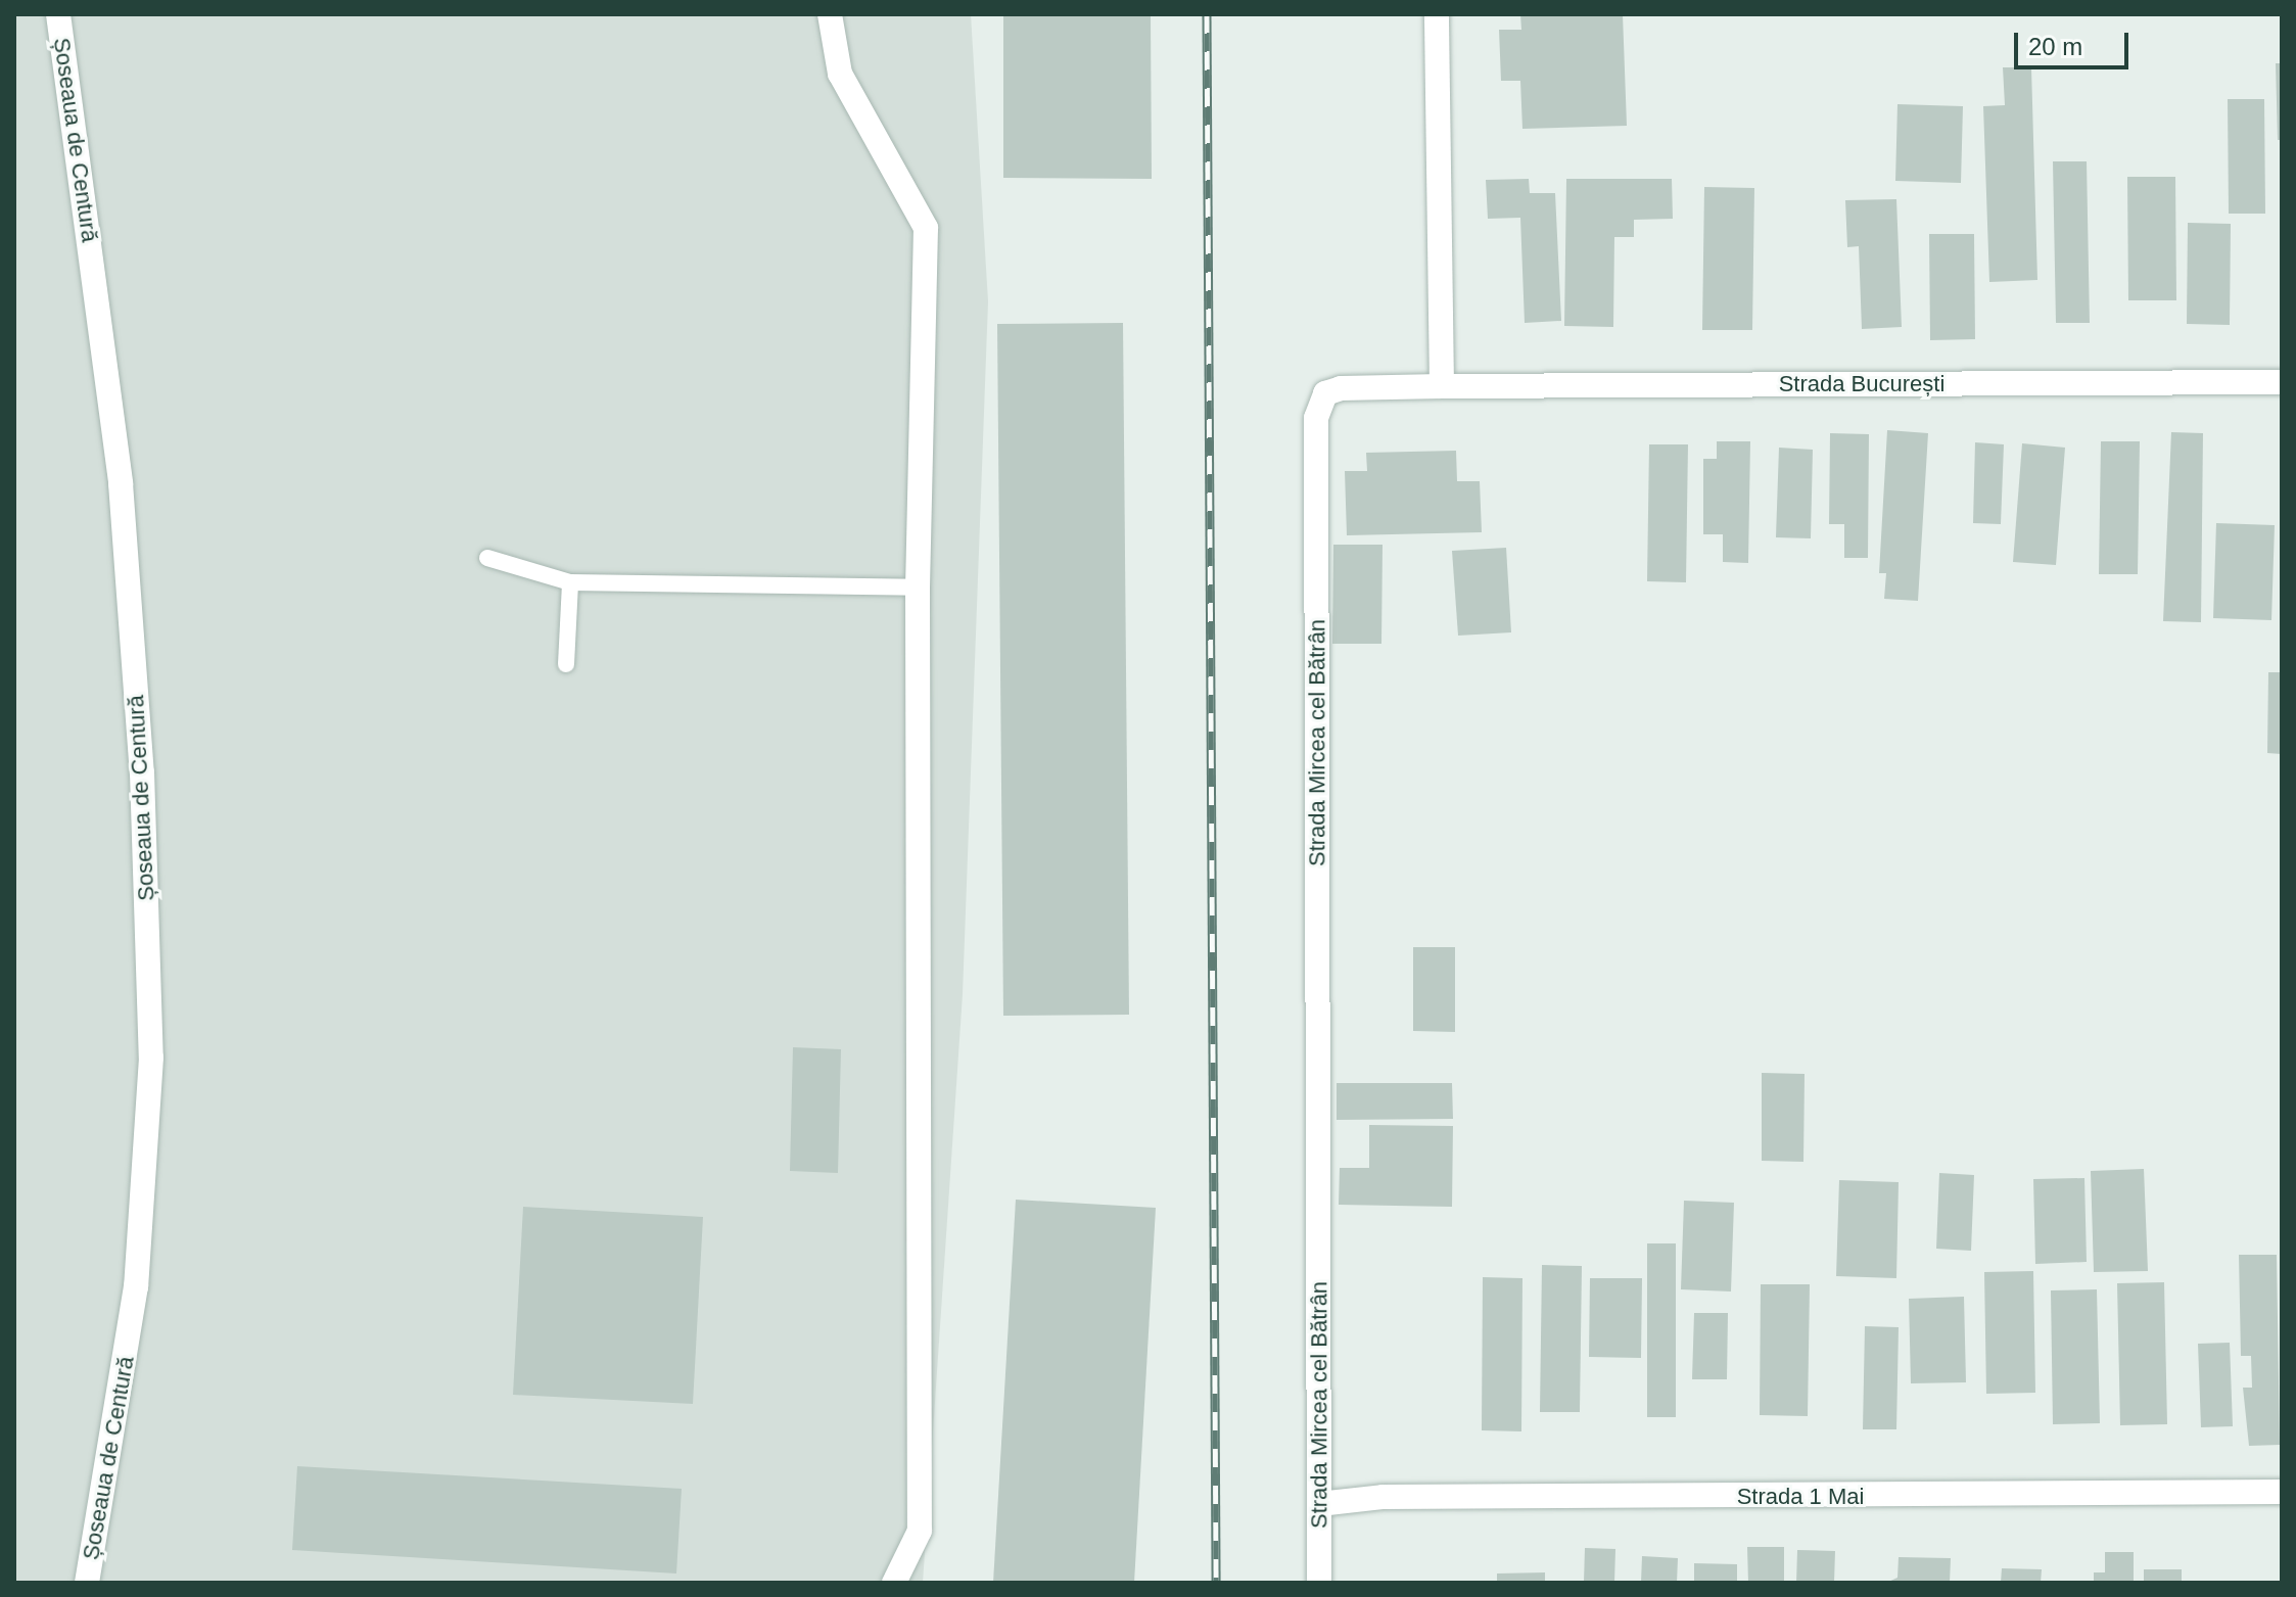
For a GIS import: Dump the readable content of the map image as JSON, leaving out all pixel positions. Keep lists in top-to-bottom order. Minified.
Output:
{"streets":{"street":["Șoseaua de Centură","Strada București","Strada Mircea cel Bătrân","Strada 1 Mai"]},"crossings":[["Strada București","Strada Mircea cel Bătrân"],["Strada Mircea cel Bătrân","Strada 1 Mai"]],"scale_bar":"20 m"}
